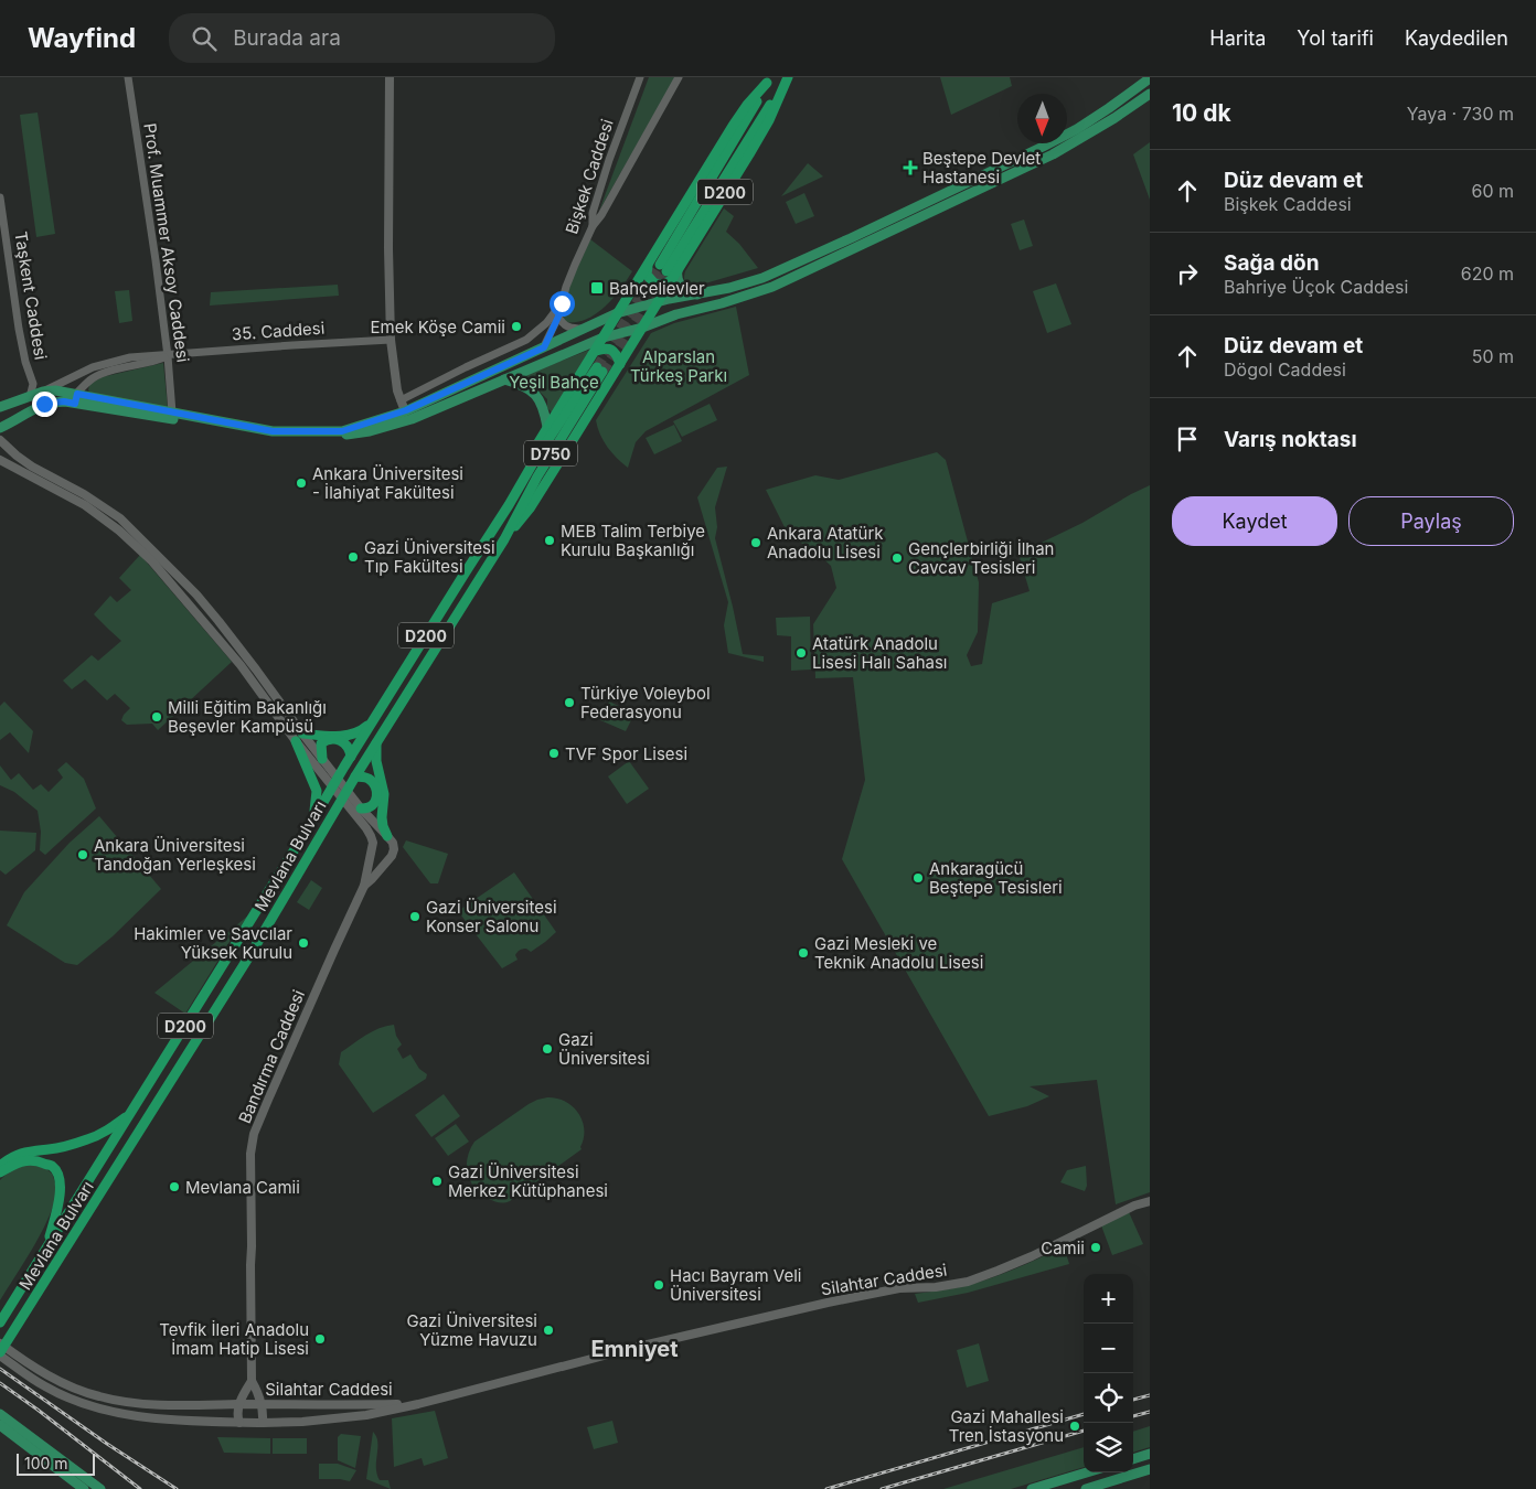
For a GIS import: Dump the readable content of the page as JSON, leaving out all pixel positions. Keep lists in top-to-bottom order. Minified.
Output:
{"streets":{"highway":["D200","D750","Mevlana Bulvarı"],"main road":["Bandırma Caddesi","Silahtar Caddesi"],"street":["Bişkek Caddesi","Prof. Muammer Aksoy Caddesi","Taşkent Caddesi","35. Caddesi"]},"crossings":[["D200","Mevlana Bulvarı"],["Prof. Muammer Aksoy Caddesi","35. Caddesi"],["Bandırma Caddesi","Silahtar Caddesi"]],"districts":["Emniyet"],"parks":["Alparslan Türkeş Parkı","Yeşil Bahçe"],"places":{"health":["Beştepe Devlet Hastanesi"],"transit":["Bahçelievler"],"other":["Emek Köşe Camii","Ankara Üniversitesi - İlahiyat Fakültesi","MEB Talim Terbiye Kurulu Başkanlığı","Ankara Atatürk Anadolu Lisesi","Gazi Üniversitesi Tıp Fakültesi","Gençlerbirliği İlhan Cavcav Tesisleri","Atatürk Anadolu Lisesi Halı Sahası","Türkiye Voleybol Federasyonu","Milli Eğitim Bakanlığı Beşevler Kampüsü","TVF Spor Lisesi","Ankara Üniversitesi Tandoğan Yerleşkesi","Ankaragücü Beştepe Tesisleri","Gazi Üniversitesi Konser Salonu","Hakimler ve Savcılar Yüksek Kurulu","Gazi Mesleki ve Teknik Anadolu Lisesi","Gazi Üniversitesi","Gazi Üniversitesi Merkez Kütüphanesi","Mevlana Camii","Camii","Hacı Bayram Veli Üniversitesi","Gazi Üniversitesi Yüzme Havuzu","Tevfik İleri Anadolu İmam Hatip Lisesi","Gazi Mahallesi Tren İstasyonu"]},"scale_bar":"100 m","north":"bottom","page":{"header":"Wayfind","search":"Burada ara","nav":["Harita","Yol tarifi","Kaydedilen"],"heading":["10 dk","Yaya · 730 m"],"list":[["Düz devam et","Bişkek Caddesi","60 m"],["Sağa dön","Bahriye Üçok Caddesi","620 m"],["Düz devam et","Dögol Caddesi","50 m"],"Varış noktası"],"buttons":["Kaydet","Paylaş"],"map_buttons":["+","−"],"scale":"100 m"}}
